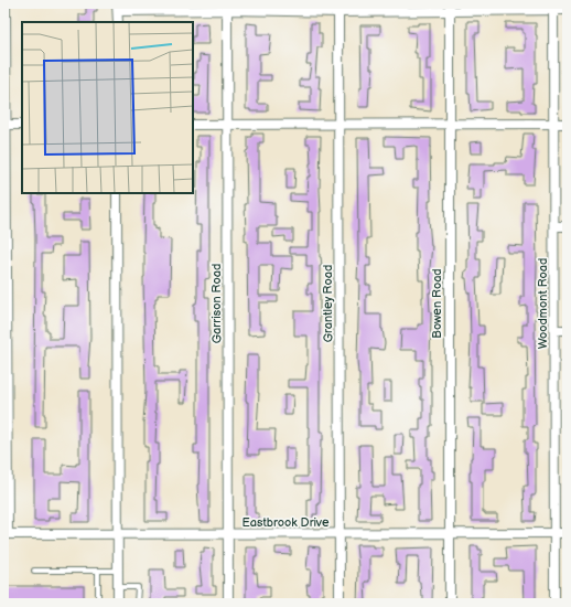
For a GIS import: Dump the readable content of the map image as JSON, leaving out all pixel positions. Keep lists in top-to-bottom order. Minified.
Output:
{"streets":{"street":["Garrison Road","Grantley Road","Bowen Road","Woodmont Road","Eastbrook Drive"]},"crossings":[["Garrison Road","Eastbrook Drive"],["Grantley Road","Eastbrook Drive"],["Bowen Road","Eastbrook Drive"],["Woodmont Road","Eastbrook Drive"]]}
